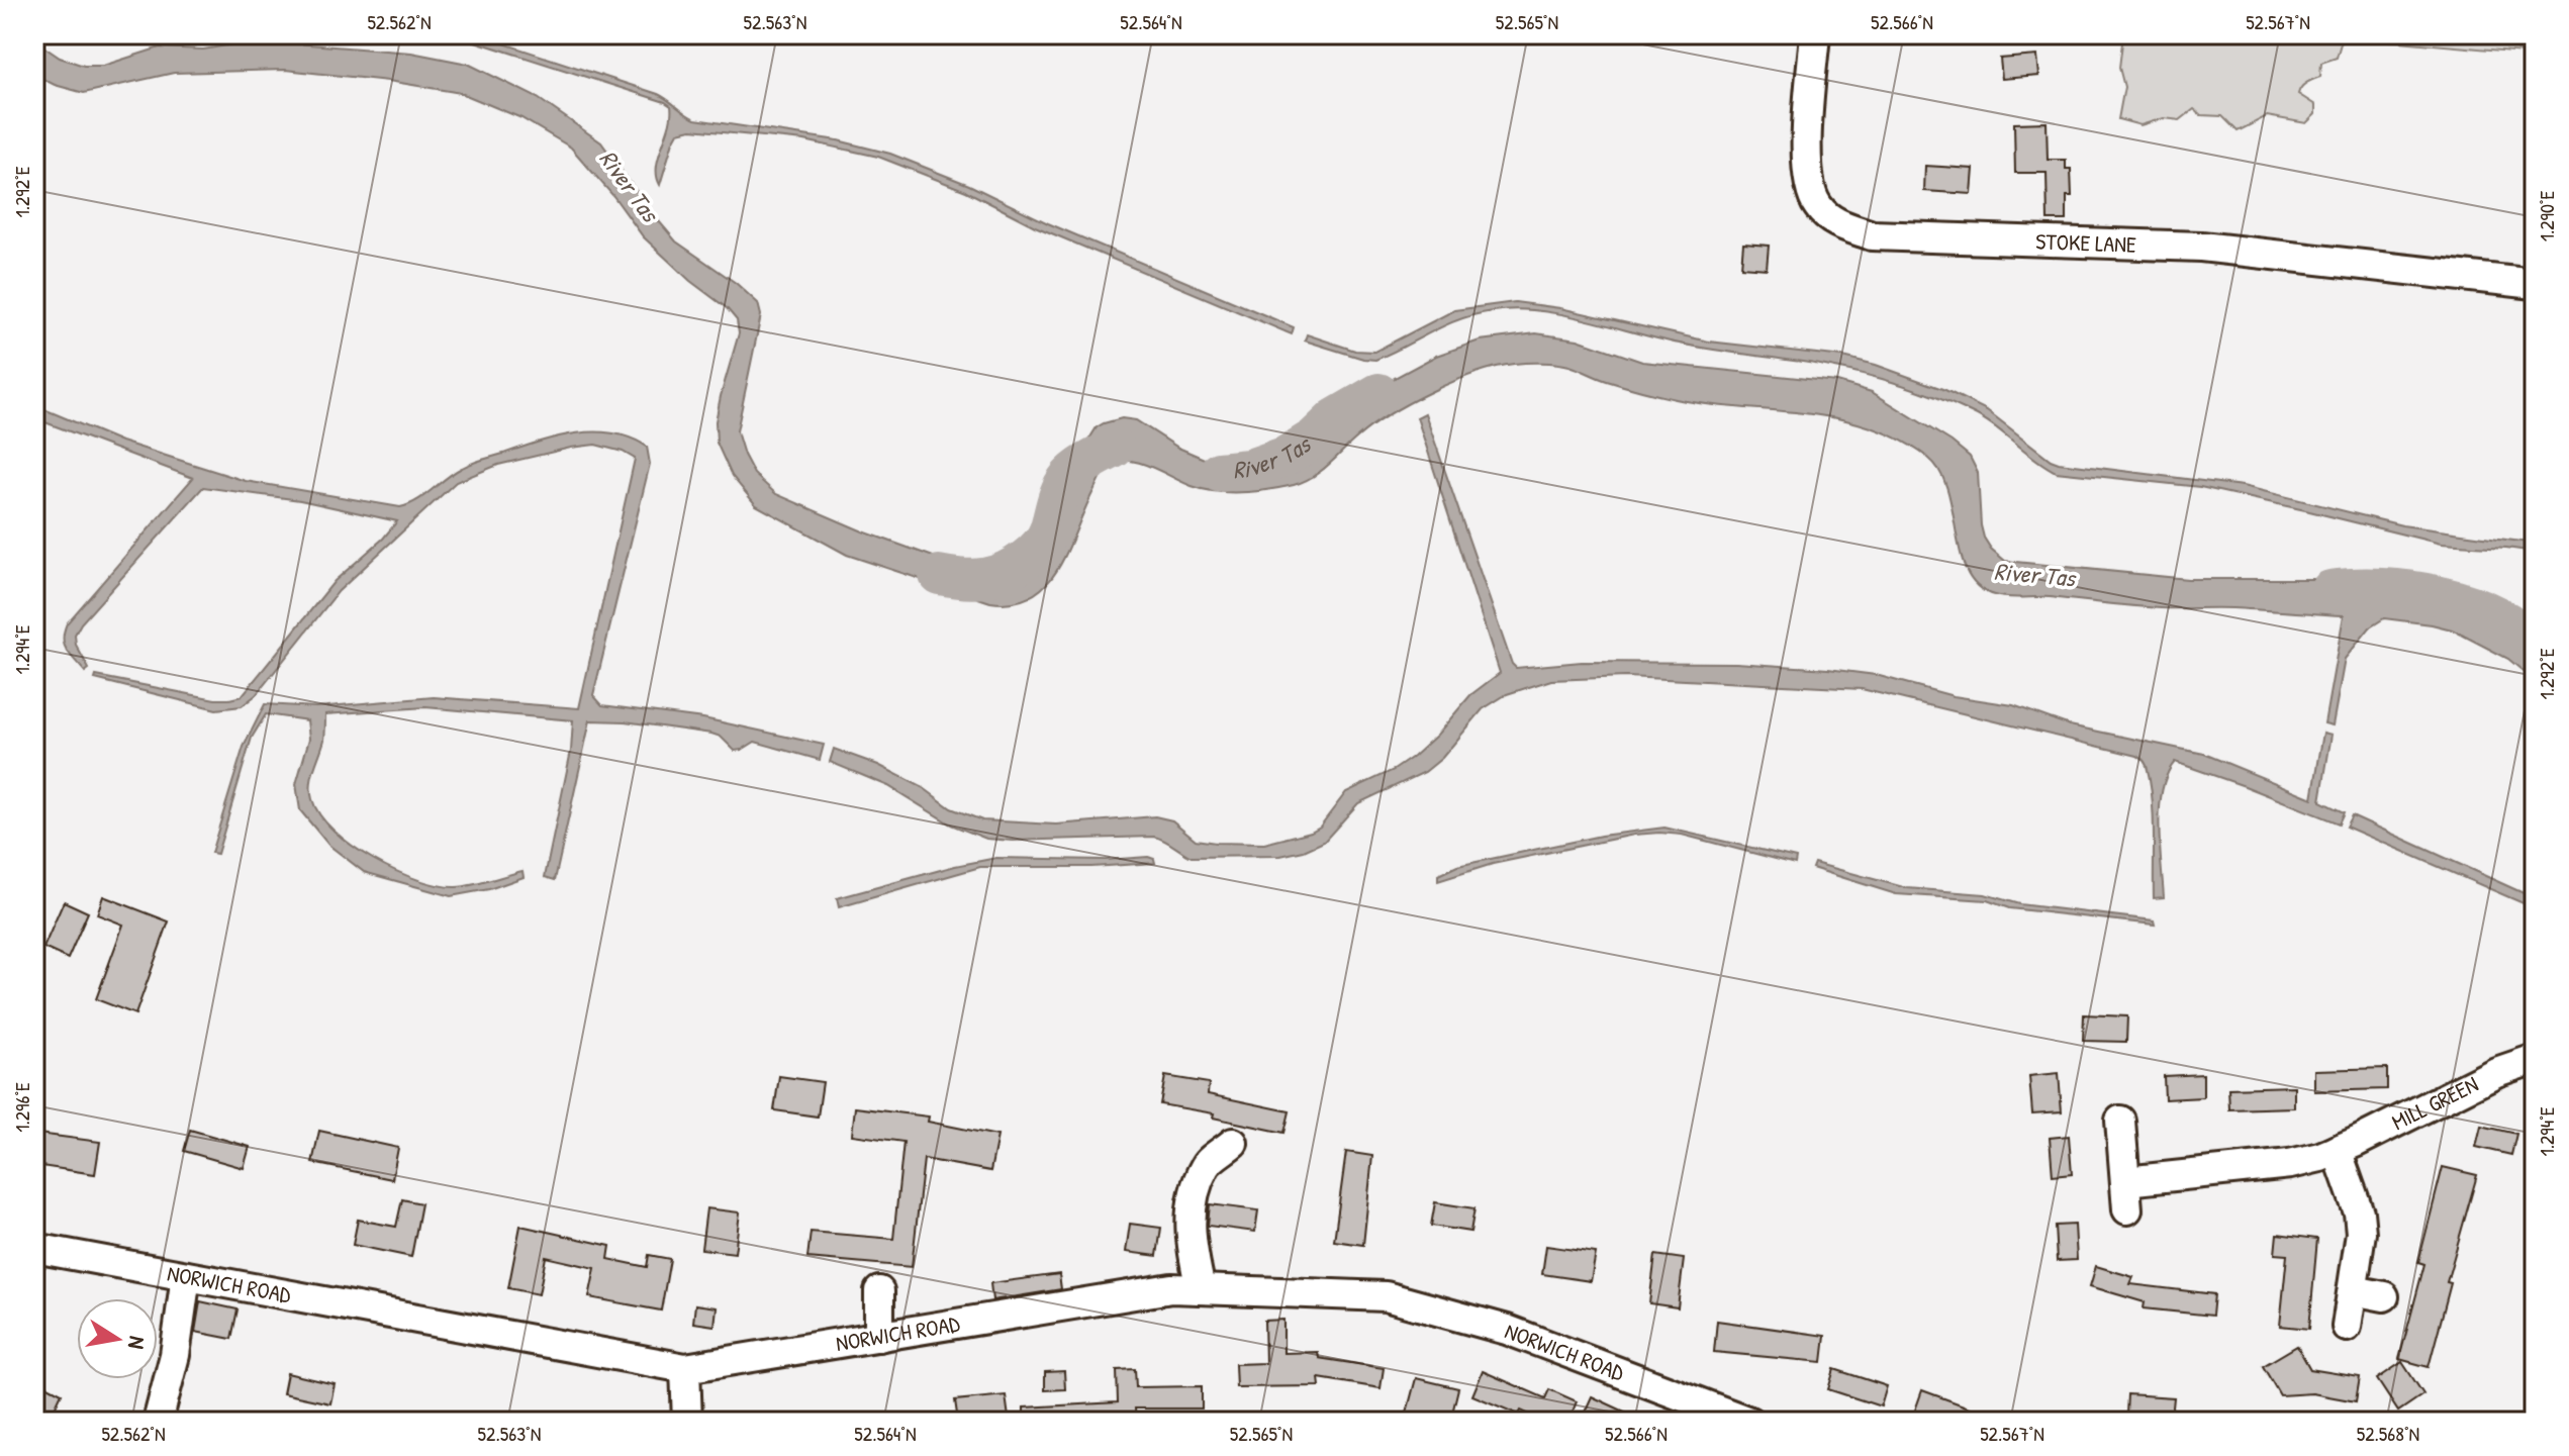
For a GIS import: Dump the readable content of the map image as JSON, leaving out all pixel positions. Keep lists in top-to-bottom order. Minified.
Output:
{"streets":{"street":["STOKE LANE","MILL GREEN","NORWICH ROAD"]},"water":["River Tas"],"north":"right","coordinates":["52.562°N","52.563°N","52.564°N","52.565°N","52.566°N","52.567°N","1.292°E","1.290°E","1.294°E","1.296°E","52.568°N"]}
